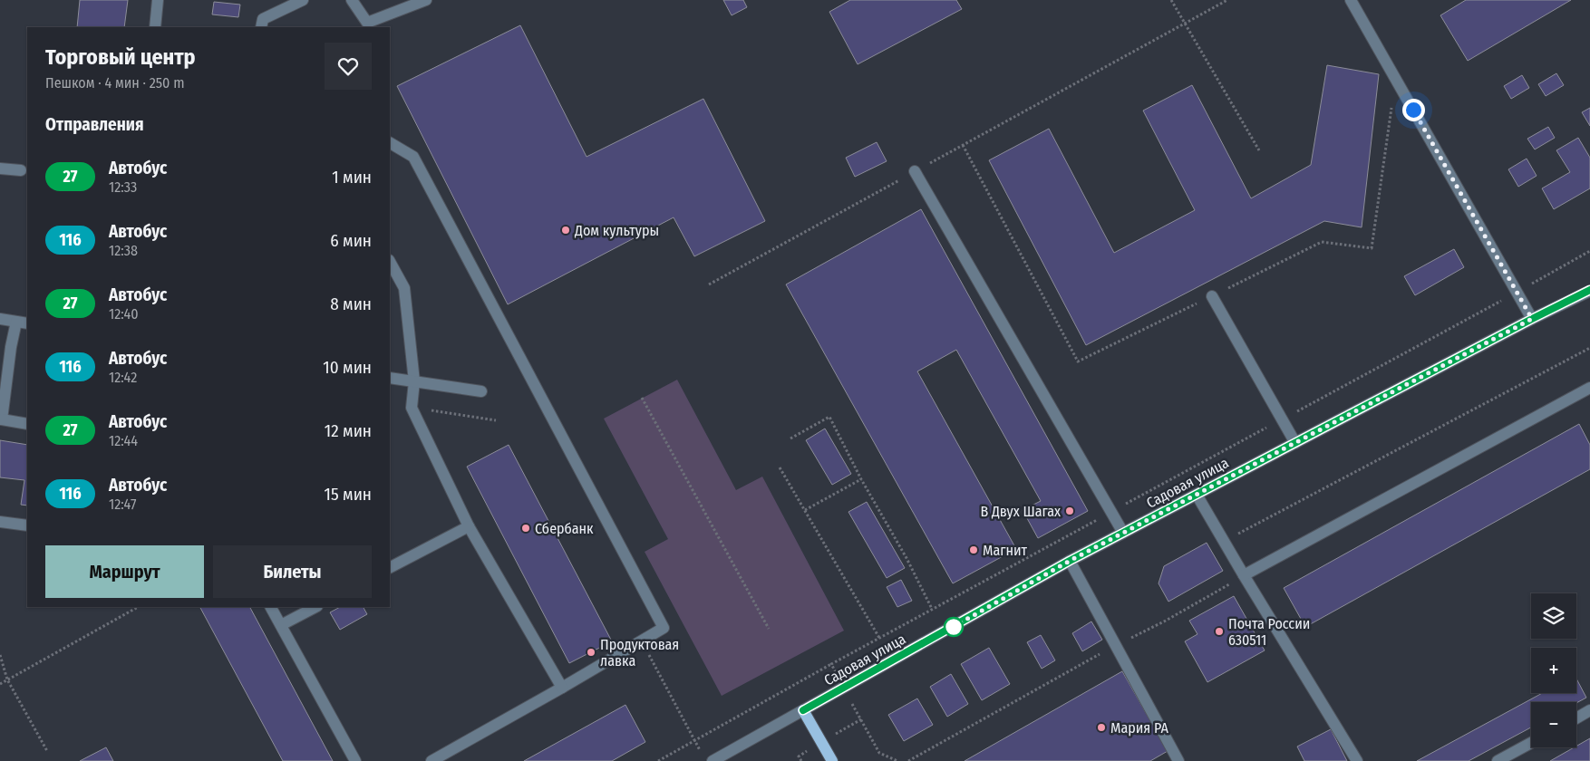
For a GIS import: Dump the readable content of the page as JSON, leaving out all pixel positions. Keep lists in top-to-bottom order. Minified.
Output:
{"streets":{"street":["Садовая улица"]},"places":["Дом культуры","В Двух Шагах","Сбербанк","Магнит","Почта России 630511","Продуктовая лавка","Мария РА"],"lines":["bus line 27"],"page":{"heading":[["Торговый центр","Пешком · 4 мин · 250 m"],"Отправления"],"list":[{"mark":"27","name":"Автобус","note":"12:33","value":"1 мин"},{"mark":"116","name":"Автобус","note":"12:38","value":"6 мин"},{"mark":"27","name":"Автобус","note":"12:40","value":"8 мин"},{"mark":"116","name":"Автобус","note":"12:42","value":"10 мин"},{"mark":"27","name":"Автобус","note":"12:44","value":"12 мин"},{"mark":"116","name":"Автобус","note":"12:47","value":"15 мин"}],"buttons":["Маршрут","Билеты"],"map_buttons":["+","−"]}}
